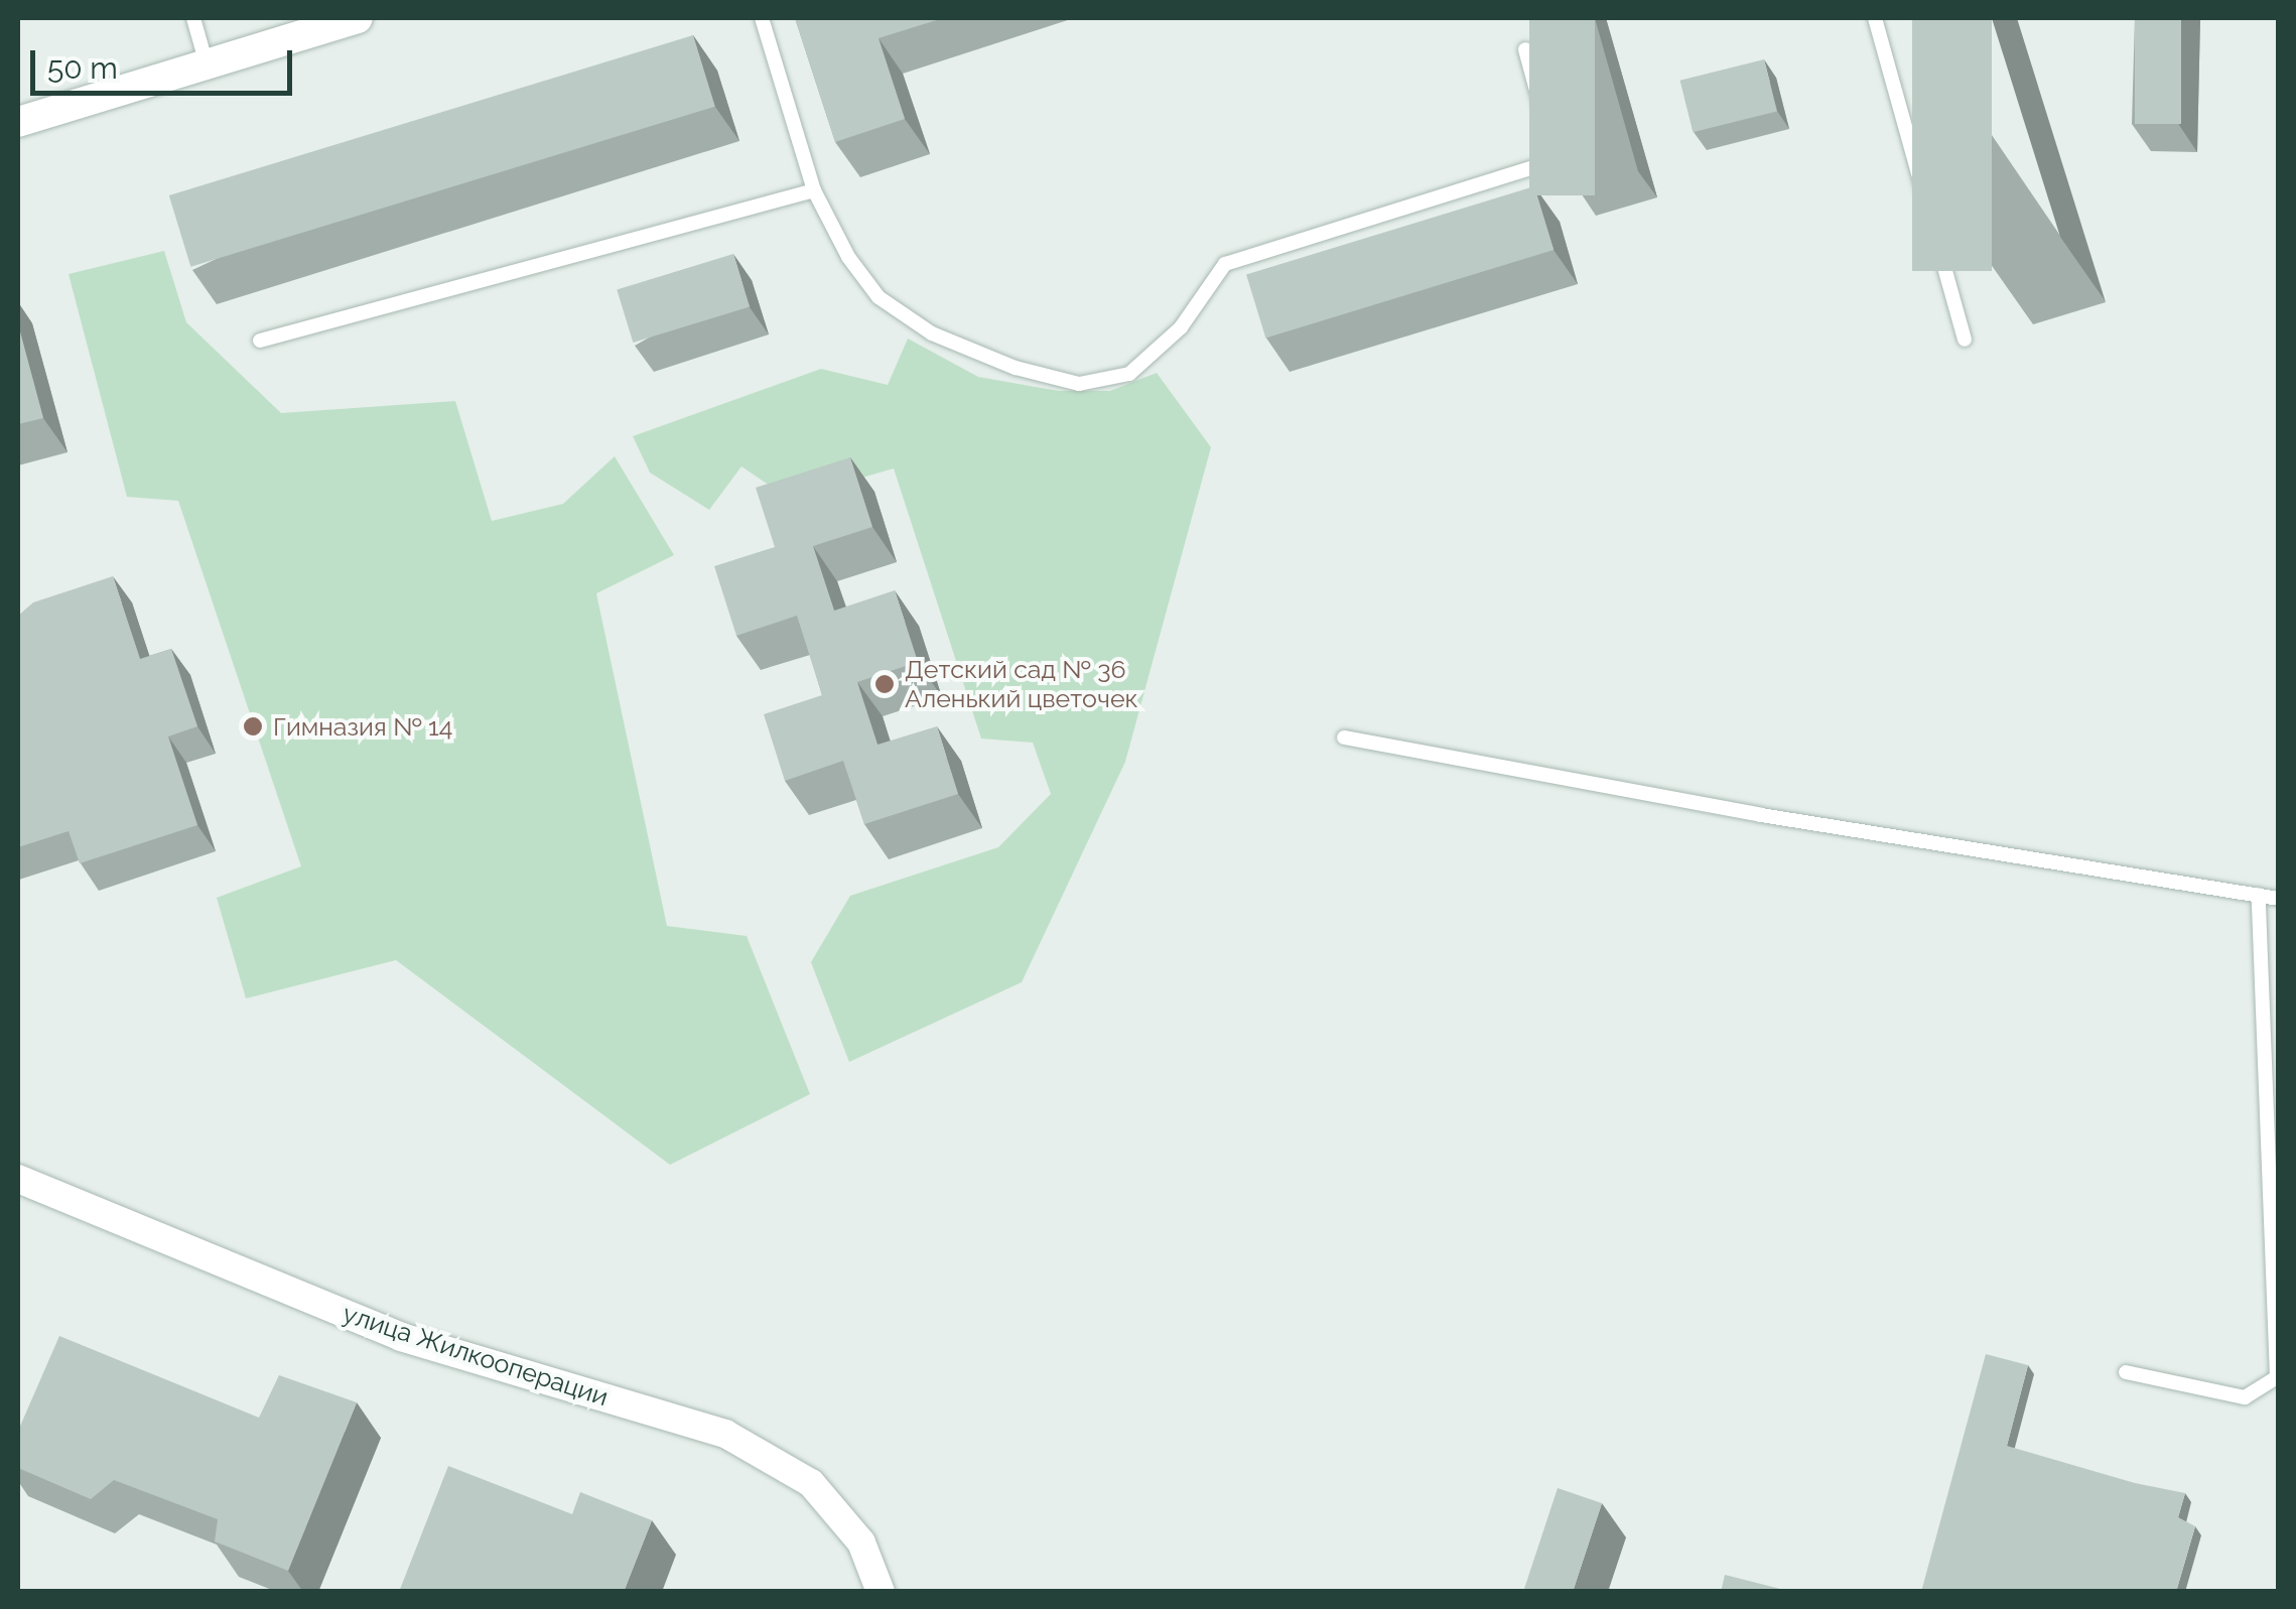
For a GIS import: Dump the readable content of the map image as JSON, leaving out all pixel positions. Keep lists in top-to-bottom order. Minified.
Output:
{"streets":{"street":["улица Жилкооперации"]},"places":["Детский сад № 36 Аленький цветочек","Гимназия № 14"],"scale_bar":"50 m"}
